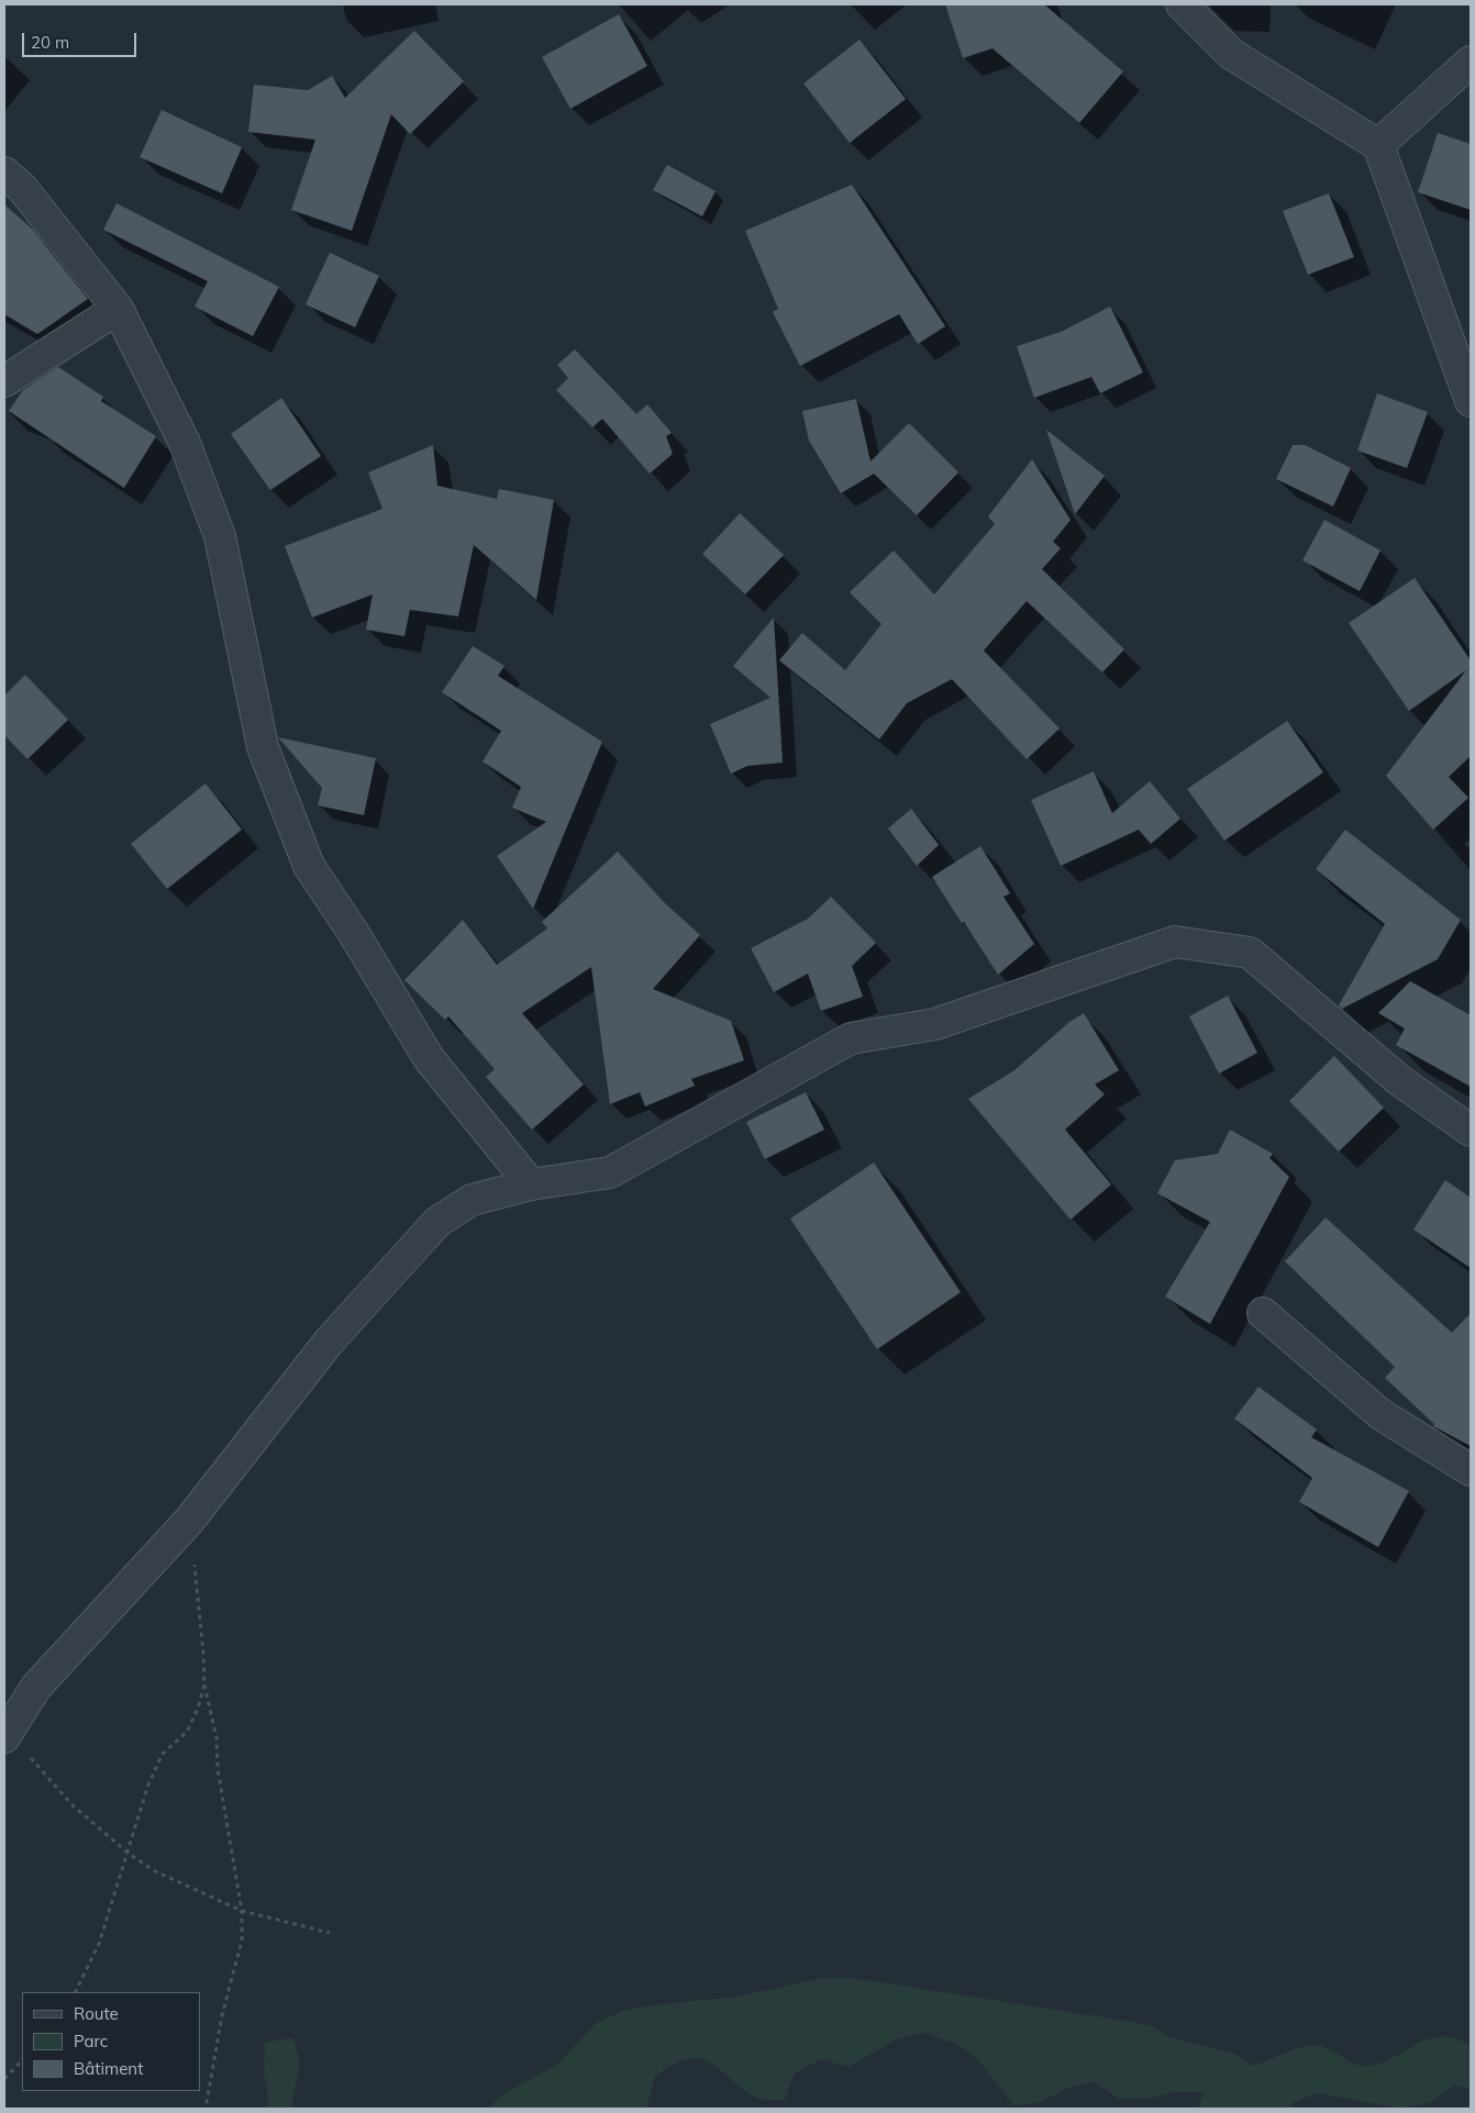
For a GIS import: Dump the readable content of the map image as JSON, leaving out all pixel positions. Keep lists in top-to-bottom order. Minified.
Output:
{"legend":["Route","Parc","Bâtiment"],"scale_bar":"20 m"}
